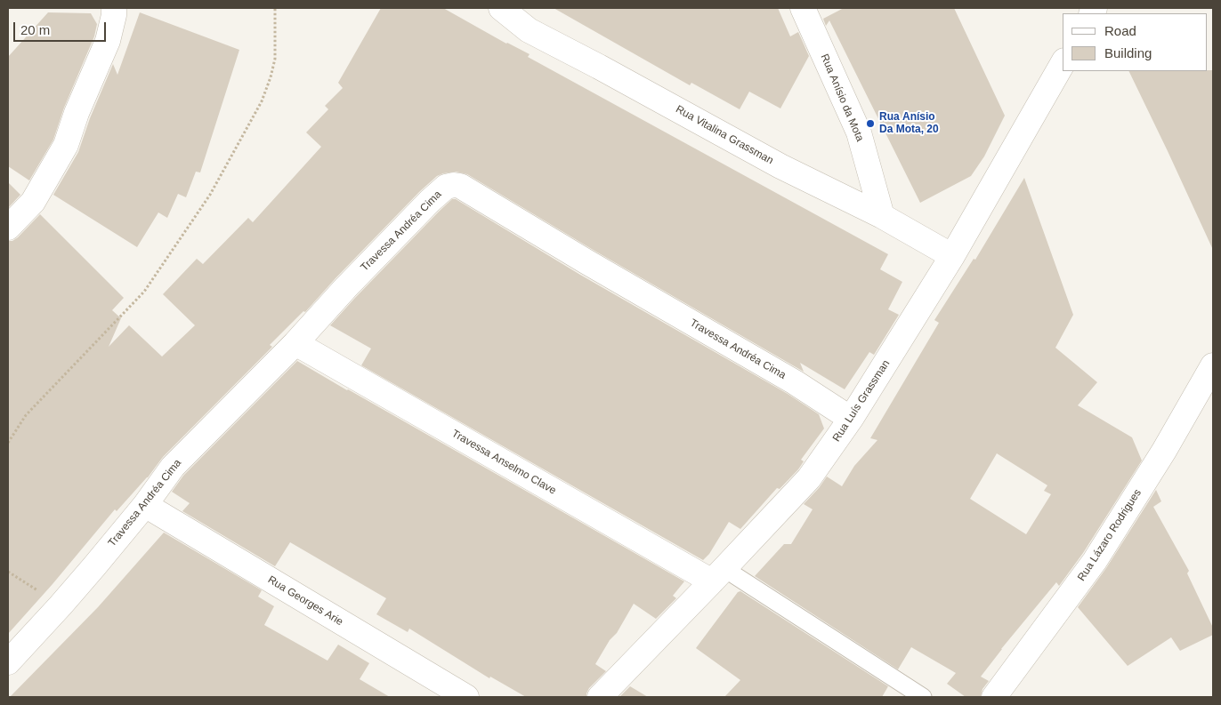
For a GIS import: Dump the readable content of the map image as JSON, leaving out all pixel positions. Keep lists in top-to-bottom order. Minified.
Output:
{"streets":{"street":["Rua Anísio da Mota","Rua Vitalina Grassman","Travessa Andréa Cima","Rua Luís Grassman","Travessa Anselmo Clave","Rua Lázaro Rodrigues","Rua Georges Arie"]},"crossings":[["Rua Anísio da Mota","Rua Vitalina Grassman"],["Rua Vitalina Grassman","Rua Luís Grassman"],["Travessa Andréa Cima","Rua Luís Grassman"],["Travessa Andréa Cima","Travessa Anselmo Clave"],["Travessa Andréa Cima","Rua Georges Arie"],["Rua Luís Grassman","Travessa Anselmo Clave"]],"places":["Rua Anísio Da Mota, 20"],"legend":["Road","Building"],"scale_bar":"20 m"}
